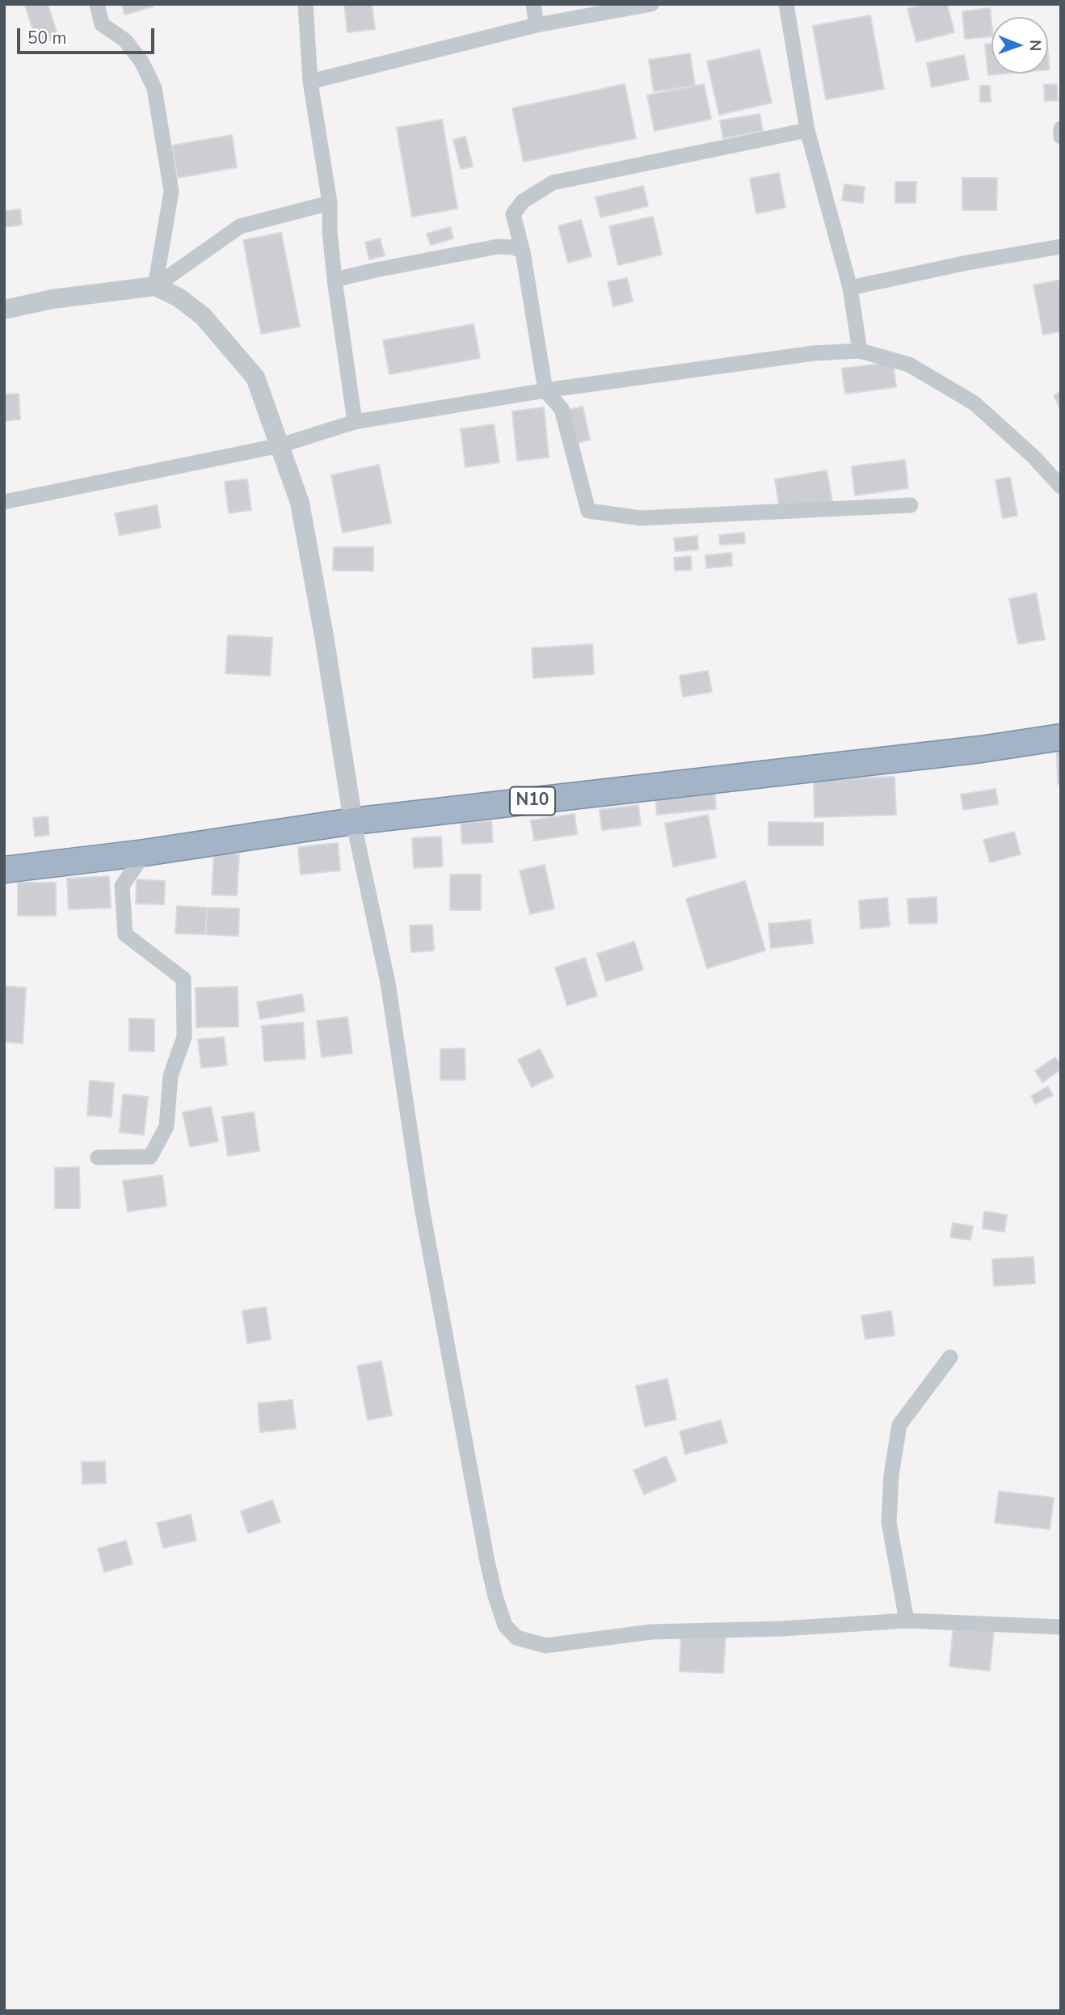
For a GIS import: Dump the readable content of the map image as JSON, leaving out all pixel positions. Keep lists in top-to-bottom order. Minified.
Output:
{"streets":{"highway":["N10"]},"scale_bar":"50 m","north":"right"}
